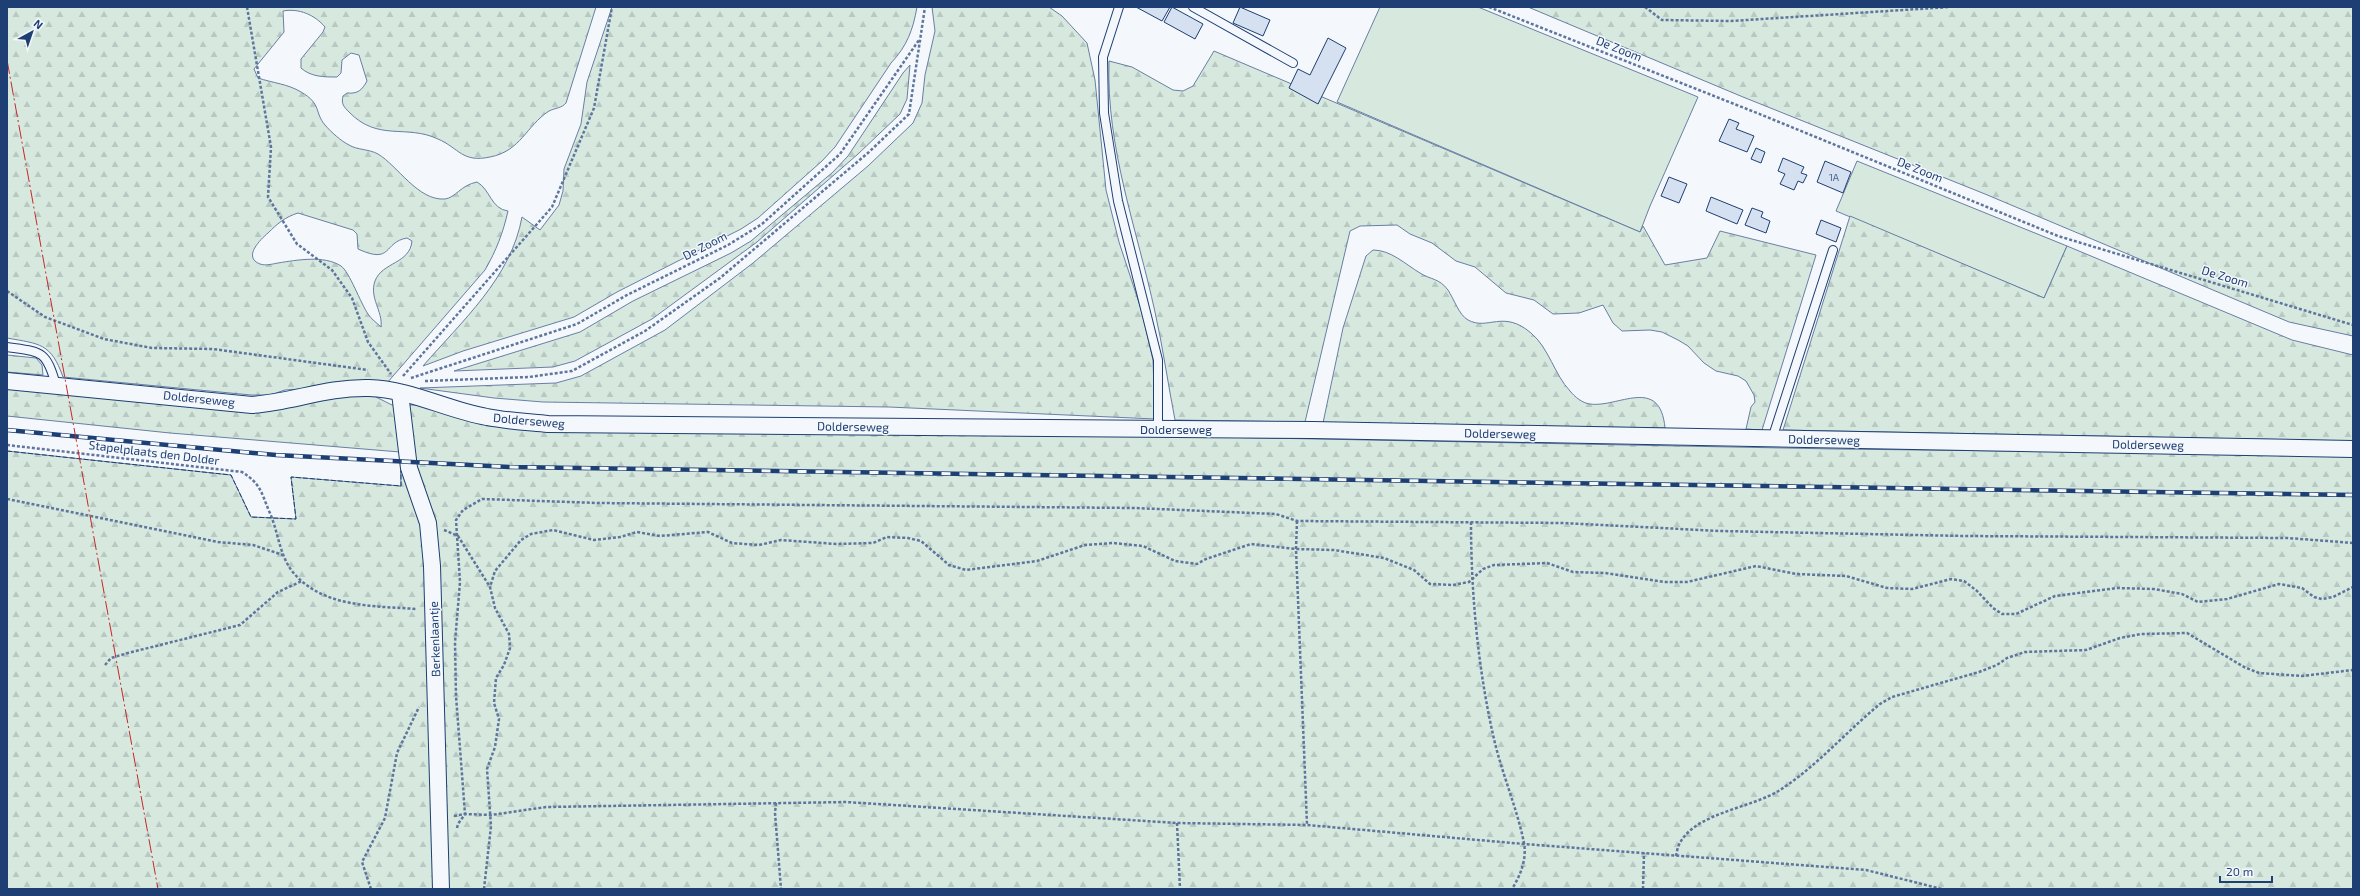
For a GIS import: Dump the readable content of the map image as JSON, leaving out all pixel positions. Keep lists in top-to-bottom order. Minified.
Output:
{"streets":{"street":["Dolderseweg","Berkenlaantje"],"path":["De Zoom","Stapelplaats den Dolder"]},"crossings":[["De Zoom","Dolderseweg"],["De Zoom","Berkenlaantje"],["Dolderseweg","Berkenlaantje"],["Stapelplaats den Dolder","Berkenlaantje"]],"house_numbers":["1A"],"scale_bar":"20 m","north":"top right"}
